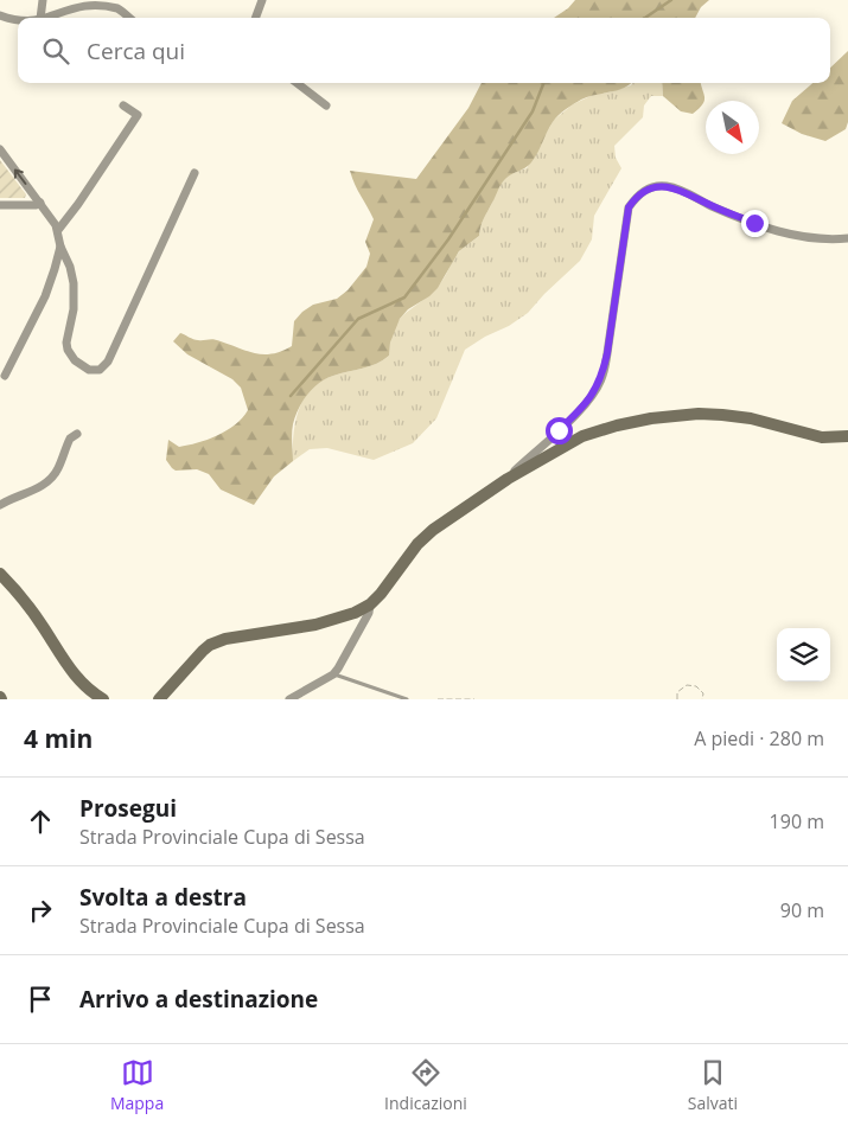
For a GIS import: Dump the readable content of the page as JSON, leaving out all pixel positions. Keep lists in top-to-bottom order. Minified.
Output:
{"north":"bottom right","page":{"search":"Cerca qui","heading":["4 min","A piedi · 280 m"],"list":[["Prosegui","Strada Provinciale Cupa di Sessa","190 m"],["Svolta a destra","Strada Provinciale Cupa di Sessa","90 m"],"Arrivo a destinazione"],"nav":["Mappa","Indicazioni","Salvati"]}}
